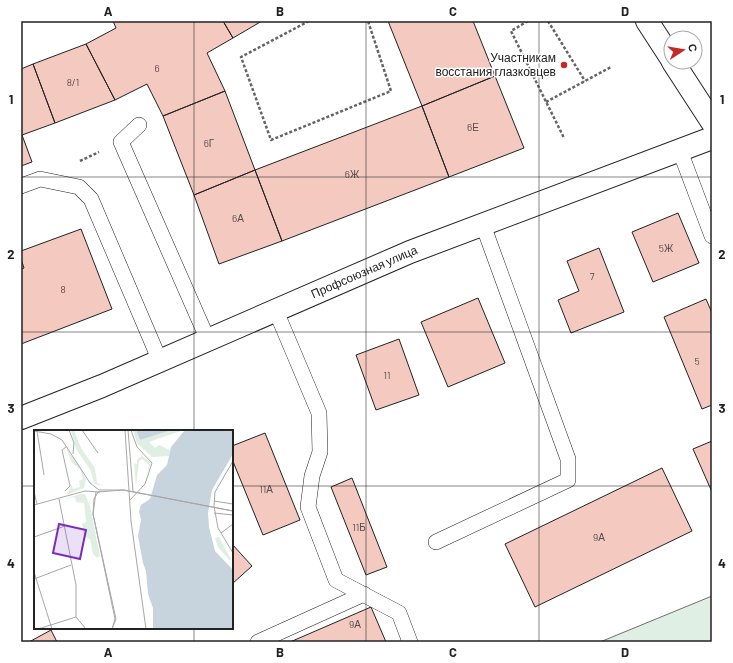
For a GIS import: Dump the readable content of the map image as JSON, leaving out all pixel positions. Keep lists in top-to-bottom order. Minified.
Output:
{"streets":{"street":["Профсоюзная улица"]},"places":["Участникам восстания глазковцев"],"house_numbers":["6","8/1","6Е","6Г","6Ж","6А","5Ж","7","8","5","11","11А","11Б","9А","9А"],"north":"right","grid":{"columns":["A","B","C","D"],"rows":["1","2","3","4"]}}
